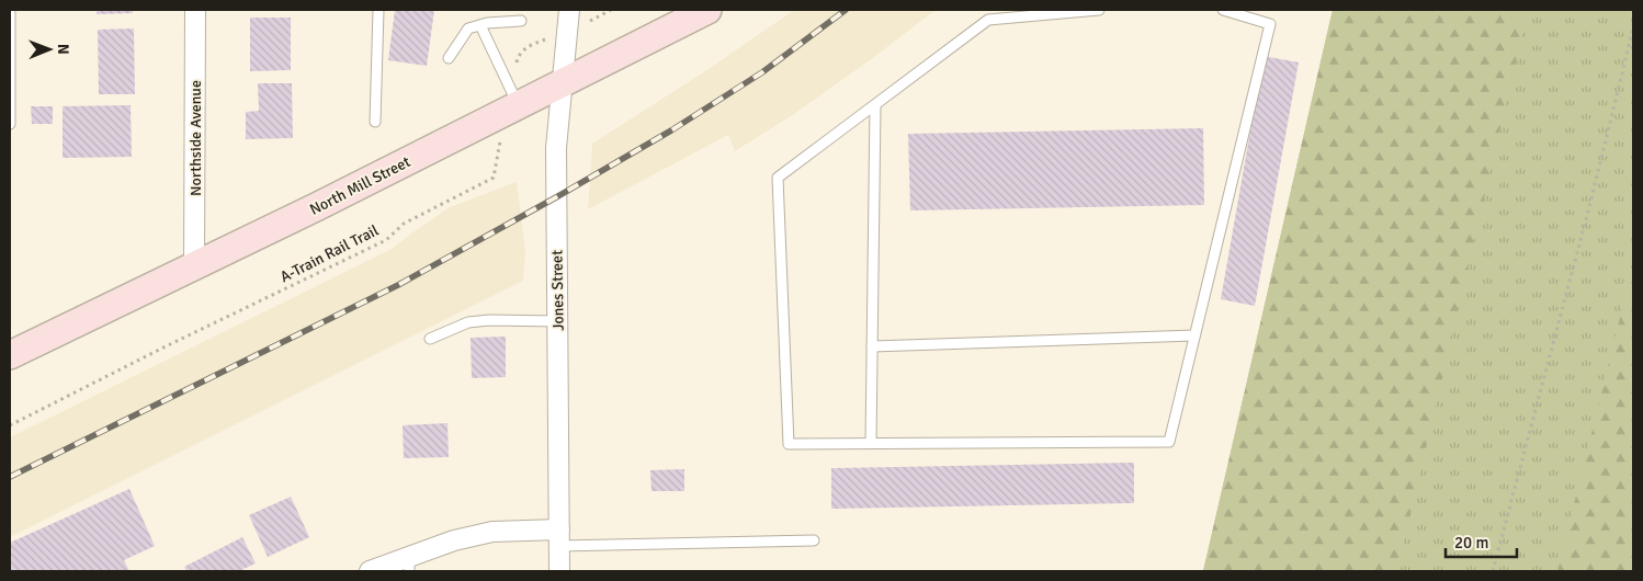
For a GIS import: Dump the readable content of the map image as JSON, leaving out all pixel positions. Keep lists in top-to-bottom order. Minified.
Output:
{"streets":{"main road":["North Mill Street"],"street":["Northside Avenue","Jones Street"],"path":["A-Train Rail Trail"]},"crossings":[["Northside Avenue","North Mill Street"],["North Mill Street","A-Train Rail Trail"],["North Mill Street","Jones Street"],["A-Train Rail Trail","Jones Street"]],"scale_bar":"20 m","north":"right"}
